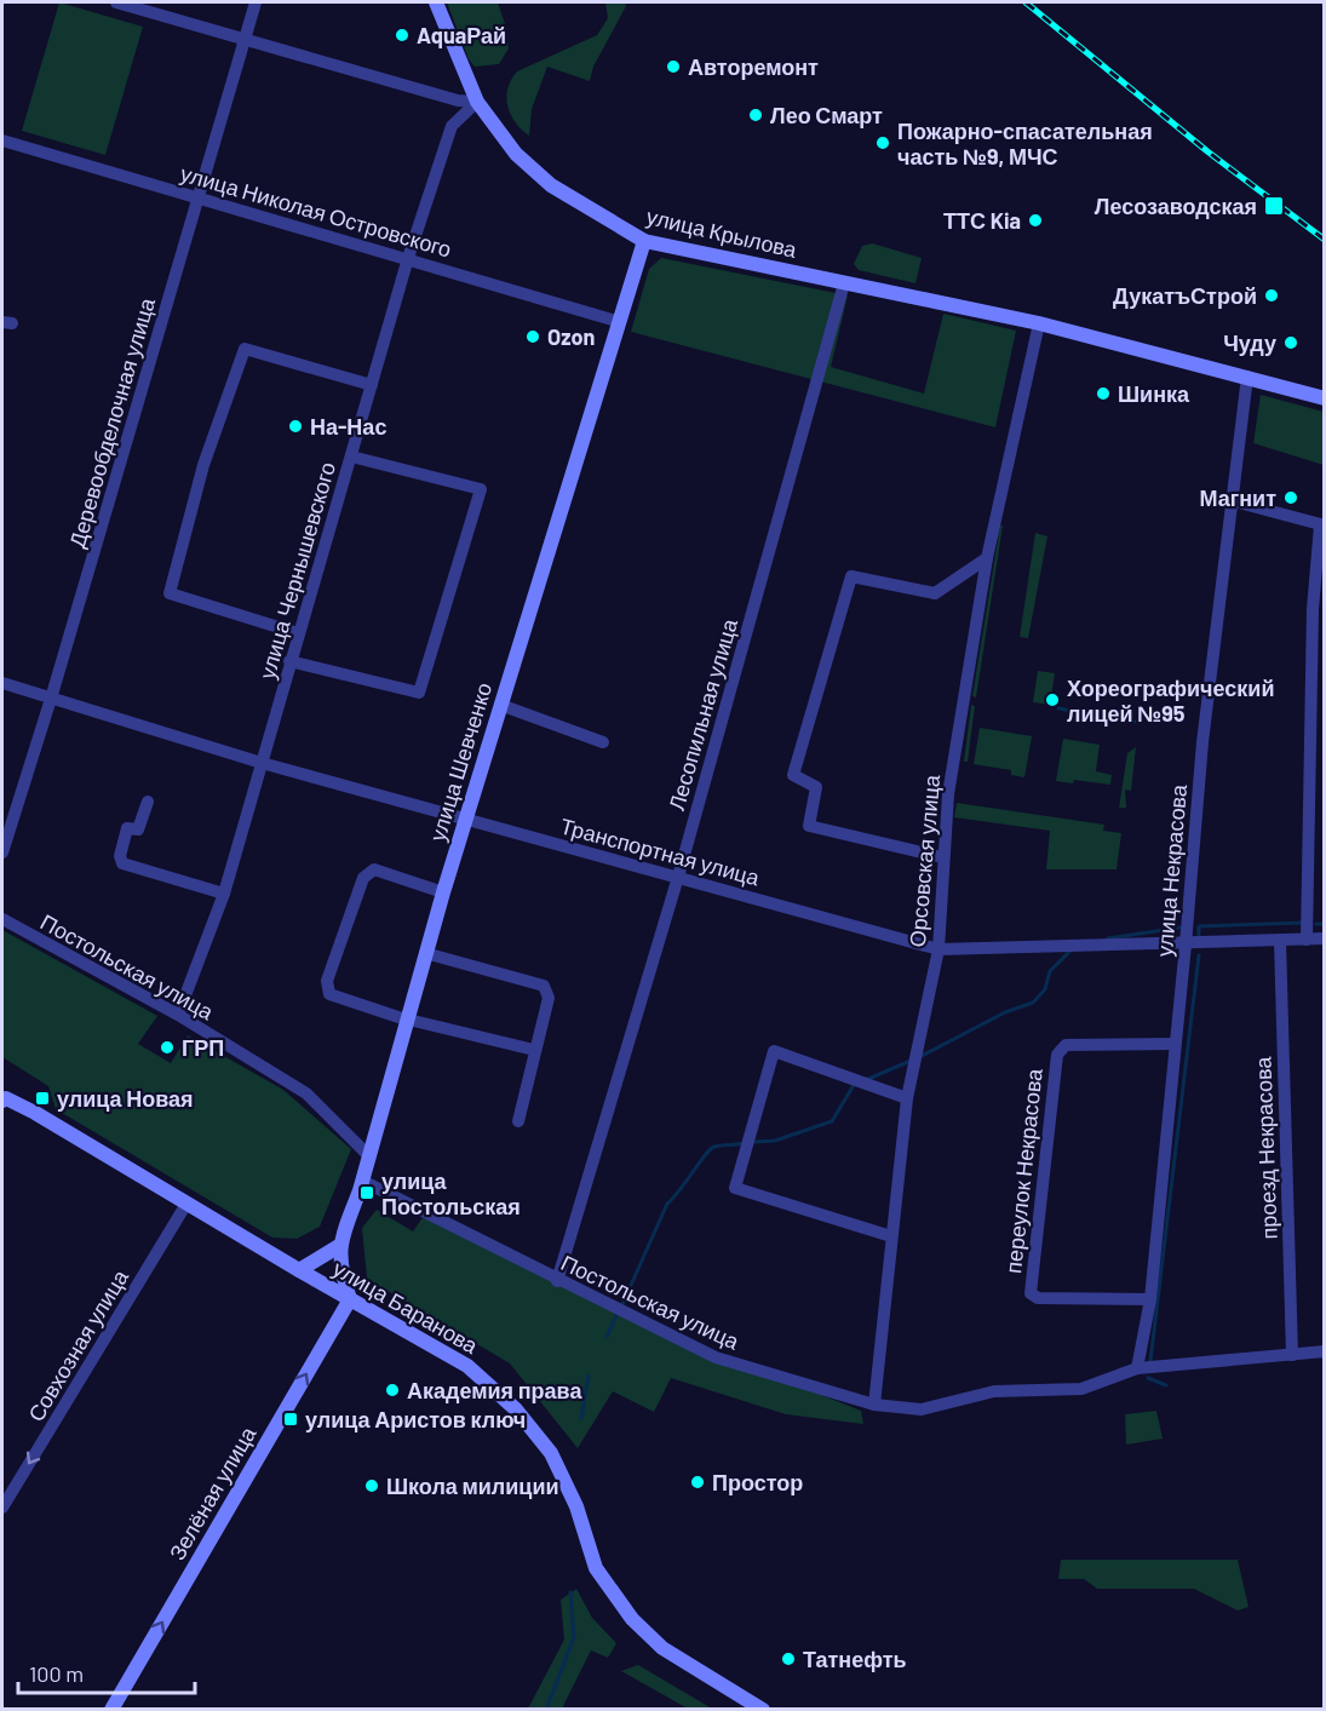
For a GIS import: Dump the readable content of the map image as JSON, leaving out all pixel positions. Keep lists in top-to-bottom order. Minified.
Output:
{"streets":{"main road":["улица Крылова","улица Шевченко","улица Баранова","Зелёная улица"],"street":["улица Николая Островского","Деревообделочная улица","улица Чернышевского","Лесопильная улица","Транспортная улица","Орсовская улица","улица Некрасова","Постольская улица","проезд Некрасова","переулок Некрасова","Совхозная улица"]},"crossings":[["улица Николая Островского","Деревообделочная улица"],["улица Николая Островского","улица Чернышевского"],["улица Николая Островского","улица Шевченко"],["улица Крылова","улица Чернышевского"],["улица Крылова","Лесопильная улица"],["улица Крылова","улица Шевченко"],["улица Крылова","Орсовская улица"],["улица Крылова","улица Некрасова"],["Деревообделочная улица","Транспортная улица"],["улица Чернышевского","Транспортная улица"],["улица Чернышевского","Постольская улица"],["Лесопильная улица","Транспортная улица"],["Лесопильная улица","Постольская улица"],["улица Шевченко","Транспортная улица"],["улица Шевченко","Постольская улица"],["улица Шевченко","улица Баранова"],["улица Шевченко","Зелёная улица"],["Транспортная улица","Орсовская улица"],["Транспортная улица","улица Некрасова"],["Транспортная улица","проезд Некрасова"],["Орсовская улица","Постольская улица"],["улица Некрасова","Постольская улица"],["улица Некрасова","переулок Некрасова"],["Постольская улица","проезд Некрасова"],["улица Баранова","Совхозная улица"],["улица Баранова","Зелёная улица"]],"one_way":["Совхозная улица","Зелёная улица"],"places":{"other":["AquaРай","Авторемонт","Лео Смарт","Пожарно-спасательная часть №9, МЧС","ТТС Kia","ДукатъСтрой","Ozon","Чуду","Шинка","На-Нас","Магнит","Хореографический лицей №95","ГРП","Академия права","Простор","Школа милиции","Татнефть"],"transit":["Лесозаводская","улица Новая","улица Постольская","улица Аристов ключ"]},"scale_bar":"100 m"}
